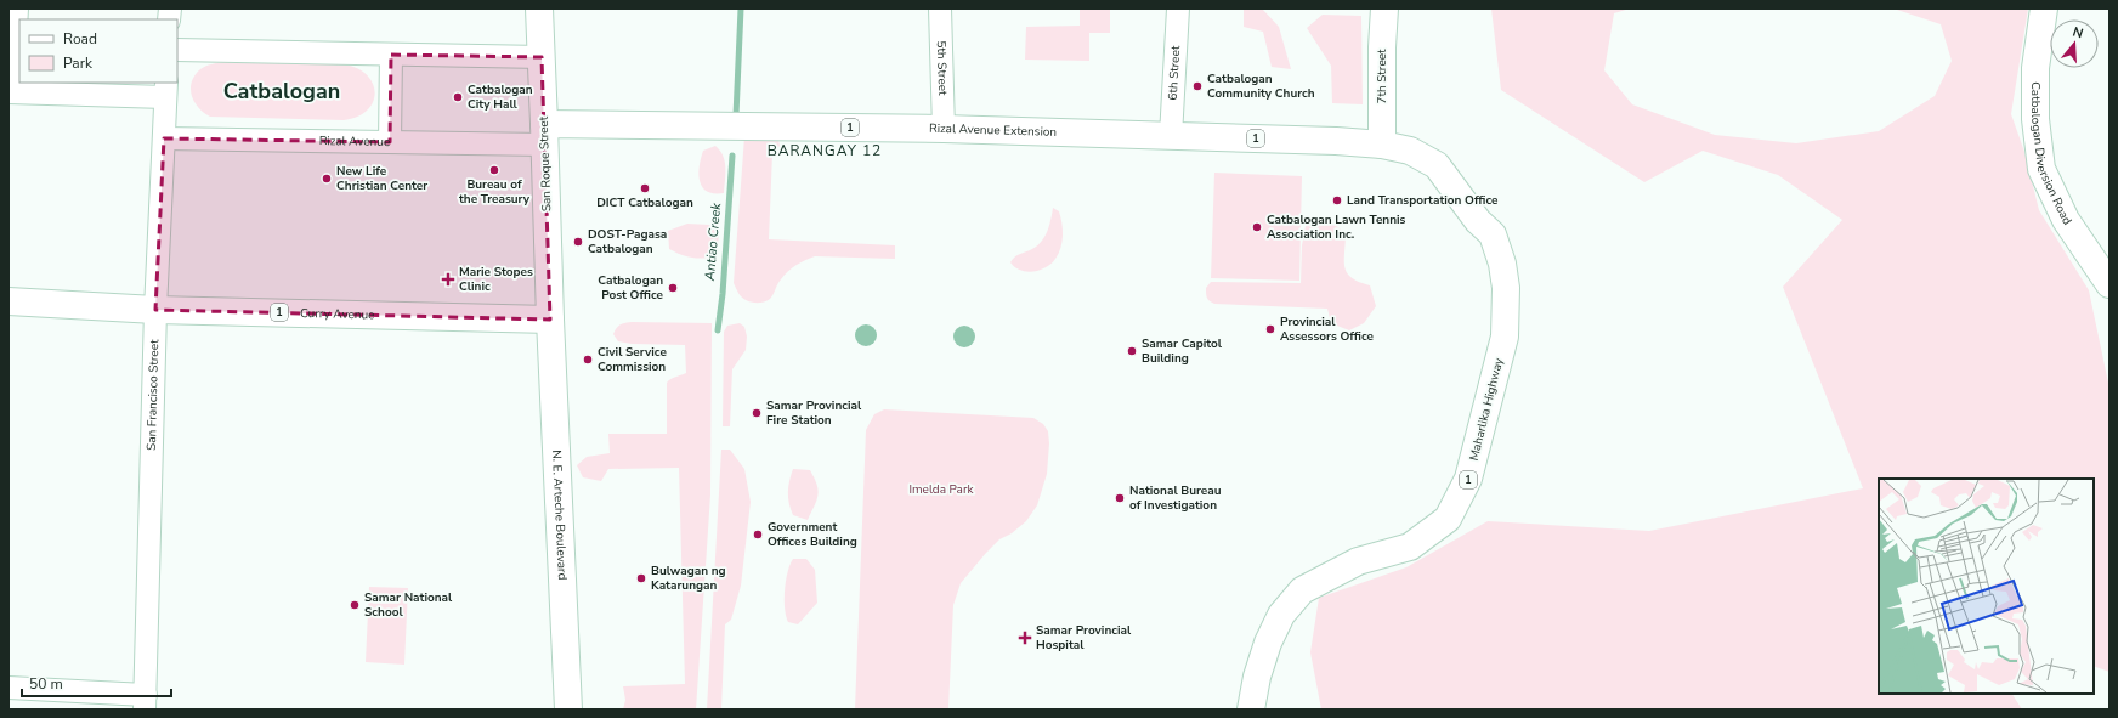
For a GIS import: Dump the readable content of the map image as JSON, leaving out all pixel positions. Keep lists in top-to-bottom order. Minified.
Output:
{"streets":{"main road":["7th Street","1","Rizal Avenue Extension","Catbalogan Diversion Road","San Roque Street","Curry Avenue","Maharlika Highway","N. E. Arteche Boulevard"],"street":["5th Street","6th Street","Rizal Avenue","San Francisco Street"]},"crossings":[["5th Street","Rizal Avenue Extension"],["6th Street","Rizal Avenue Extension"],["7th Street","Rizal Avenue Extension"],["Rizal Avenue Extension","Rizal Avenue"],["Rizal Avenue Extension","San Roque Street"],["Rizal Avenue Extension","Maharlika Highway"],["Rizal Avenue","San Roque Street"],["Rizal Avenue","San Francisco Street"],["San Roque Street","Curry Avenue"],["San Roque Street","N. E. Arteche Boulevard"],["Curry Avenue","San Francisco Street"],["Curry Avenue","N. E. Arteche Boulevard"]],"districts":["Catbalogan","BARANGAY 12"],"water":["Antiao Creek"],"parks":["Imelda Park"],"places":{"other":["Catbalogan Community Church","Catbalogan City Hall","Bureau of the Treasury","New Life Christian Center","DICT Catbalogan","Land Transportation Office","Catbalogan Lawn Tennis Association Inc.","DOST-Pagasa Catbalogan","Catbalogan Post Office","Provincial Assessors Office","Samar Capitol Building","Civil Service Commission","Samar Provincial Fire Station","National Bureau of Investigation","Government Offices Building","Bulwagan ng Katarungan","Samar National School"],"health":["Marie Stopes Clinic","Samar Provincial Hospital"]},"legend":["Road","Park"],"scale_bar":"50 m","north":"top"}
